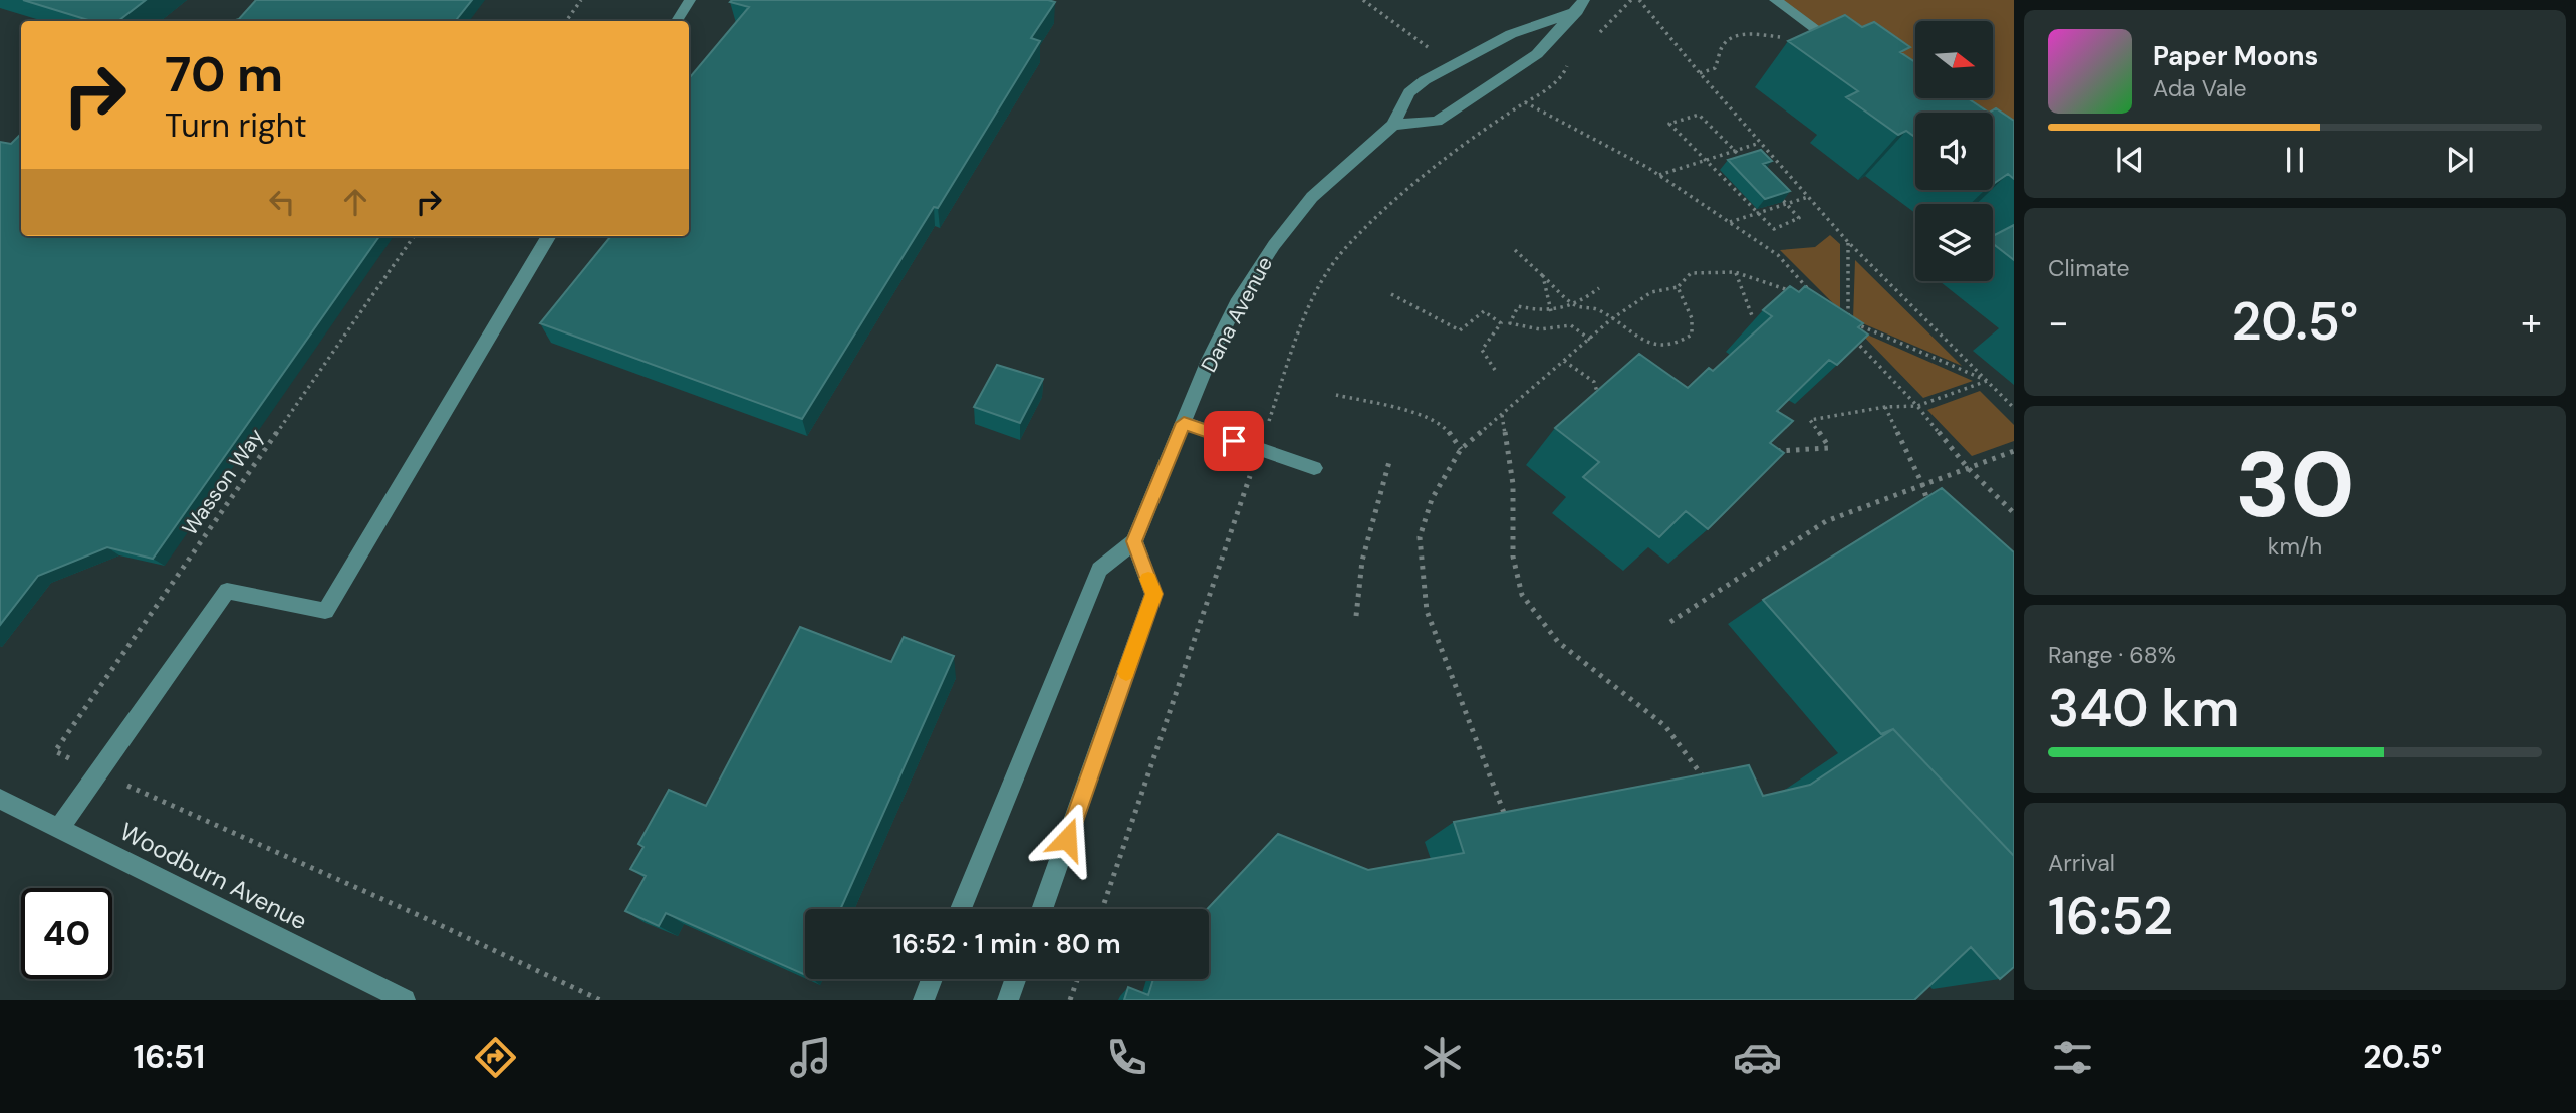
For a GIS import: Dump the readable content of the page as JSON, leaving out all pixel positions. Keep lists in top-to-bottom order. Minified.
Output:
{"streets":{"street":["Dana Avenue","Woodburn Avenue"],"path":["Wasson Way"]},"north":"right","page":{"turn":["70 m","Turn right"],"song":["Paper Moons","Ada Vale"],"tile":["Climate",["30","km/h"],["Range · 68%","340 km"],["Arrival","16:52"]],"heat":["−","20.5°","+"],"limit":"40","trip":"16:52 · 1 min · 80 m","tabs":["16:51","20.5°"]}}
